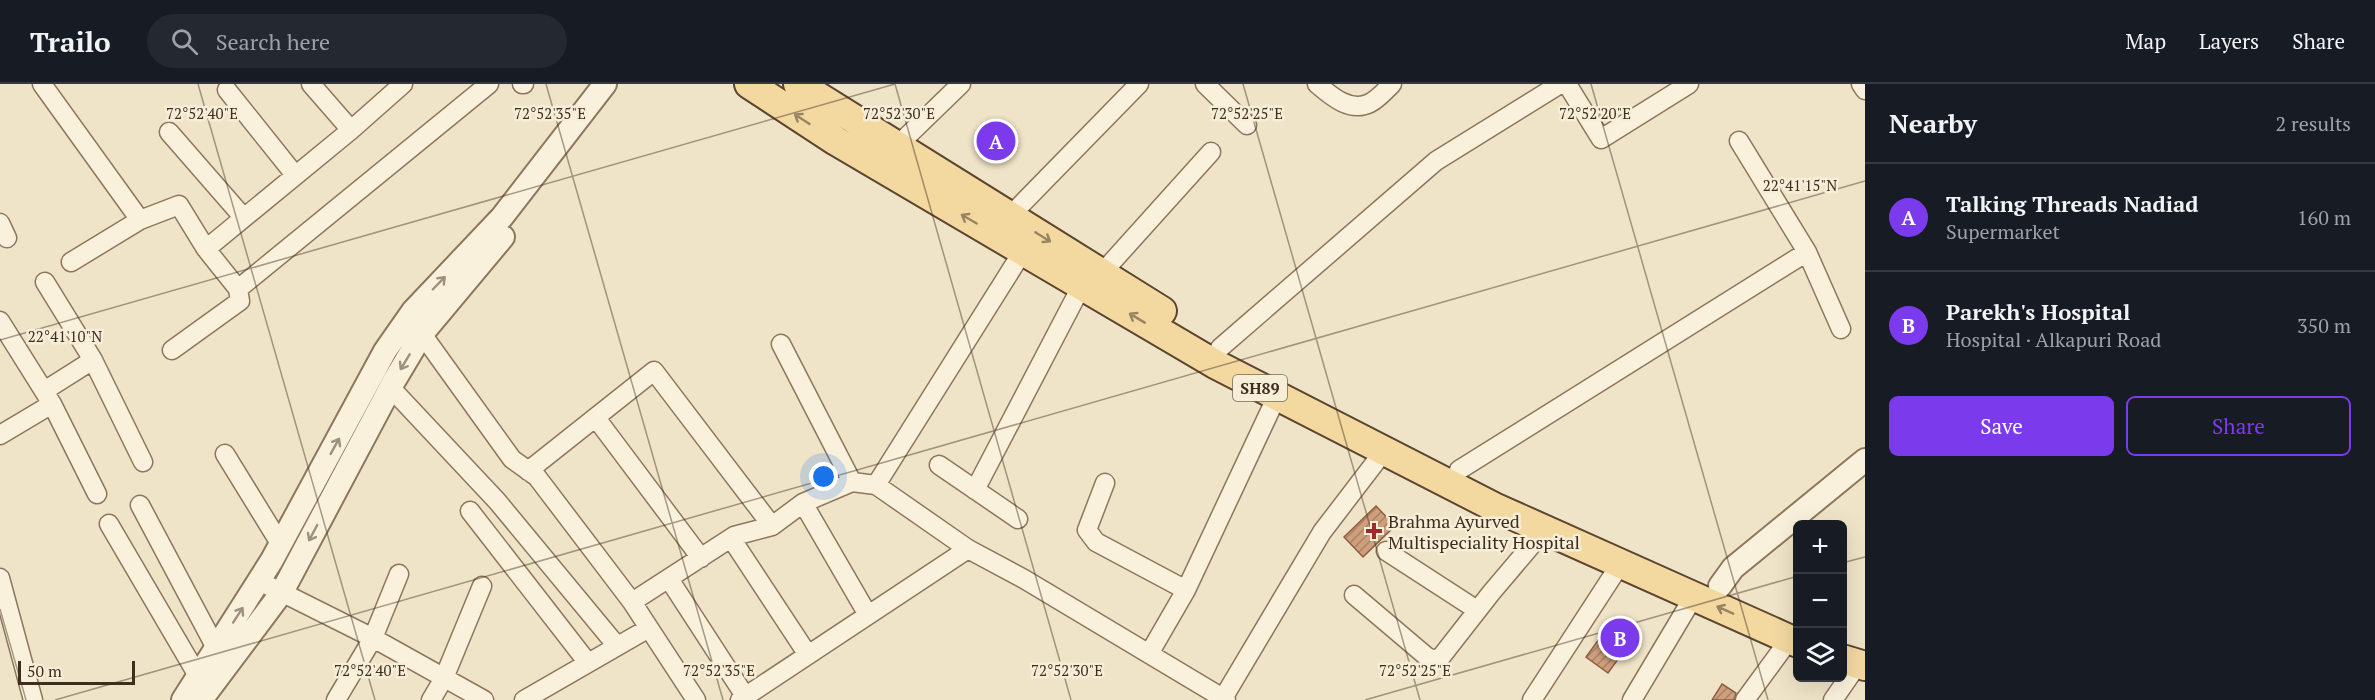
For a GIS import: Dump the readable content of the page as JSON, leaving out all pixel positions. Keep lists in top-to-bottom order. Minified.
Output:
{"streets":{"main road":["SH89"]},"places":{"health":["Brahma Ayurved Multispeciality Hospital"]},"scale_bar":"50 m","page":{"header":"Trailo","search":"Search here","nav":["Map","Layers","Share"],"heading":["Nearby","2 results"],"pins":["A","B"],"list":[{"mark":"A","name":"Talking Threads Nadiad","note":"Supermarket","value":"160 m"},{"mark":"B","name":"Parekh's Hospital","note":"Hospital · Alkapuri Road","value":"350 m"}],"buttons":["Save","Share"],"map_buttons":["+","−"],"scale":"50 m"},"coordinates":["72°52'40\"E","72°52'35\"E","72°52'30\"E","72°52'25\"E","72°52'20\"E","22°41'15\"N","22°41'10\"N"]}
